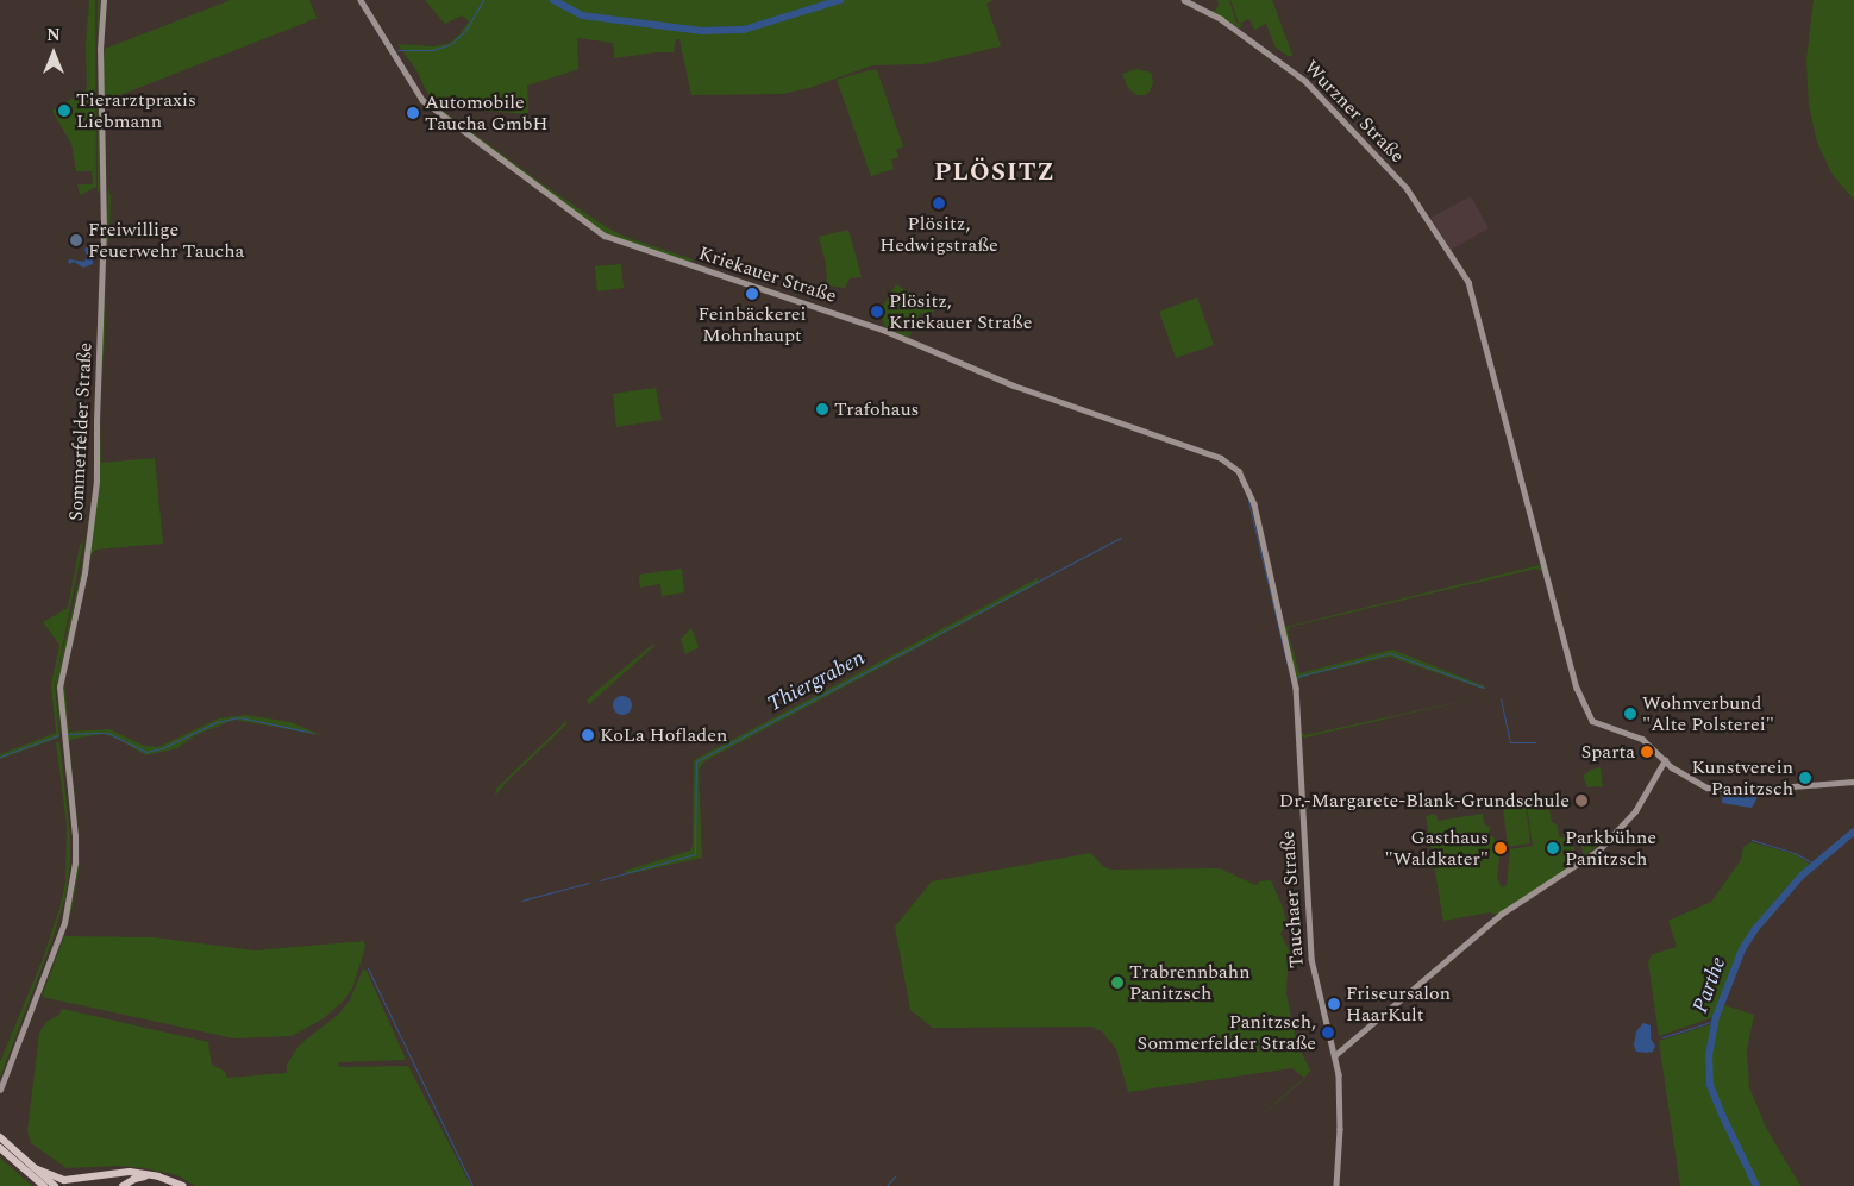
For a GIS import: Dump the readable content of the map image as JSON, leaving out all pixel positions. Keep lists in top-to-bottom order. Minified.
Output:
{"streets":{"street":["Wurzner Straße","Kriekauer Straße","Sommerfelder Straße","Tauchaer Straße"]},"crossings":[["Kriekauer Straße","Tauchaer Straße"]],"districts":["PLÖSITZ"],"water":["Thiergraben","Parthe"],"places":["Tierarztpraxis Liebmann","Automobile Taucha GmbH","Plösitz, Hedwigstraße","Freiwillige Feuerwehr Taucha","Feinbäckerei Mohnhaupt","Plösitz, Kriekauer Straße","Trafohaus","Wohnverbund \"Alte Polsterei\"","KoLa Hofladen","Sparta","Kunstverein Panitzsch","Dr.-Margarete-Blank-Grundschule","Gasthaus \"Waldkater\"","Parkbühne Panitzsch","Trabrennbahn Panitzsch","Friseursalon HaarKult","Panitzsch, Sommerfelder Straße"],"north":"top"}
